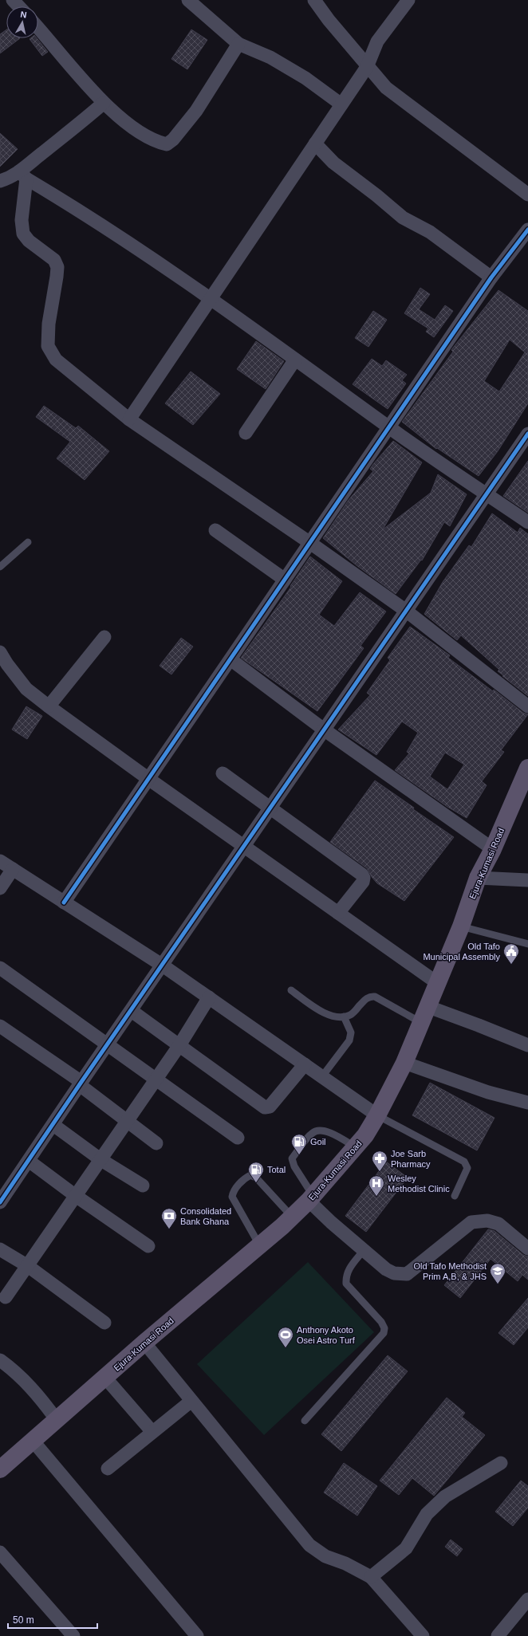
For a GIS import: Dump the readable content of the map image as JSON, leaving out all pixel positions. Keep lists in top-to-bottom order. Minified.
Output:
{"streets":{"main road":["Ejura-Kumasi Road"]},"places":{"public building":["Old Tafo Municipal Assembly"],"fuel station":["Goil","Total"],"pharmacy":["Joe Sarb Pharmacy"],"hospital":["Wesley Methodist Clinic"],"bank":["Consolidated Bank Ghana"],"school or university":["Old Tafo Methodist Prim A,B, & JHS"],"sports":["Anthony Akoto Osei Astro Turf"]},"scale_bar":"50 m","north":"top"}
